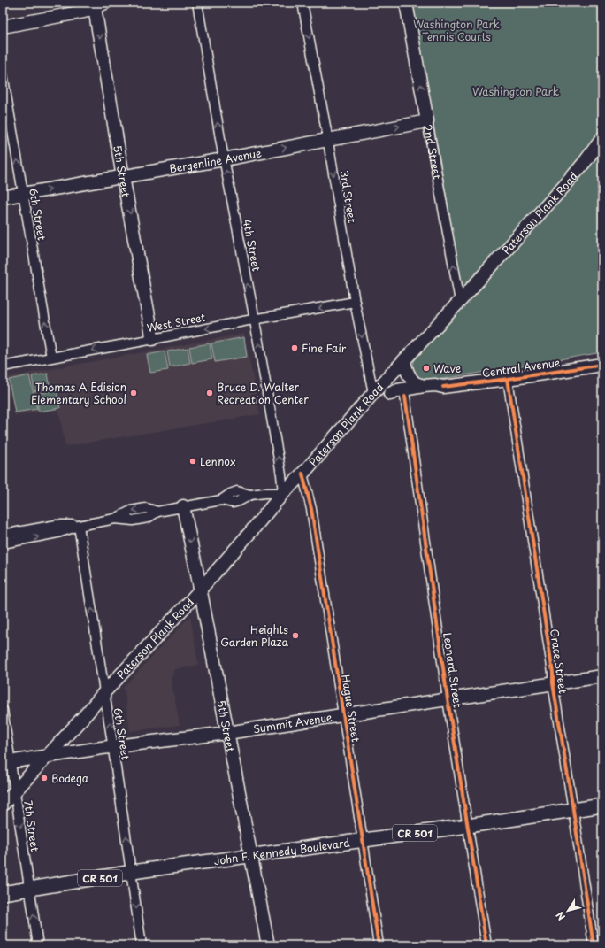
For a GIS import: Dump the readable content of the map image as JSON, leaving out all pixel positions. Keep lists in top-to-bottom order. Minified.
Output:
{"streets":{"main road":["CR 501","John F. Kennedy Boulevard"],"street":["2nd Street","Bergenline Avenue","5th Street","3rd Street","Paterson Plank Road","6th Street","4th Street","West Street","Central Avenue","Grace Street","Leonard Street","Hague Street","Summit Avenue","7th Street"]},"crossings":[["2nd Street","Bergenline Avenue"],["2nd Street","Paterson Plank Road"],["Bergenline Avenue","5th Street"],["Bergenline Avenue","3rd Street"],["Bergenline Avenue","6th Street"],["Bergenline Avenue","4th Street"],["5th Street","Paterson Plank Road"],["5th Street","West Street"],["5th Street","Summit Avenue"],["5th Street","John F. Kennedy Boulevard"],["3rd Street","Paterson Plank Road"],["3rd Street","West Street"],["3rd Street","Central Avenue"],["Paterson Plank Road","6th Street"],["Paterson Plank Road","4th Street"],["Paterson Plank Road","Central Avenue"],["Paterson Plank Road","Hague Street"],["Paterson Plank Road","Summit Avenue"],["Paterson Plank Road","7th Street"],["6th Street","West Street"],["6th Street","Summit Avenue"],["6th Street","John F. Kennedy Boulevard"],["4th Street","West Street"],["Central Avenue","Grace Street"],["Central Avenue","Leonard Street"],["Grace Street","Summit Avenue"],["Grace Street","John F. Kennedy Boulevard"],["Leonard Street","Summit Avenue"],["Leonard Street","John F. Kennedy Boulevard"],["Hague Street","Summit Avenue"],["Hague Street","John F. Kennedy Boulevard"],["Summit Avenue","7th Street"],["7th Street","John F. Kennedy Boulevard"]],"one_way":["2nd Street","Bergenline Avenue","5th Street","3rd Street","4th Street","West Street"],"parks":["Washington Park Tennis Courts","Washington Park"],"places":["Fine Fair","Wave","Thomas A Edision Elementary School","Bruce D. Walter Recreation Center","Lennox","Heights Garden Plaza","Bodega"],"north":"bottom left"}
